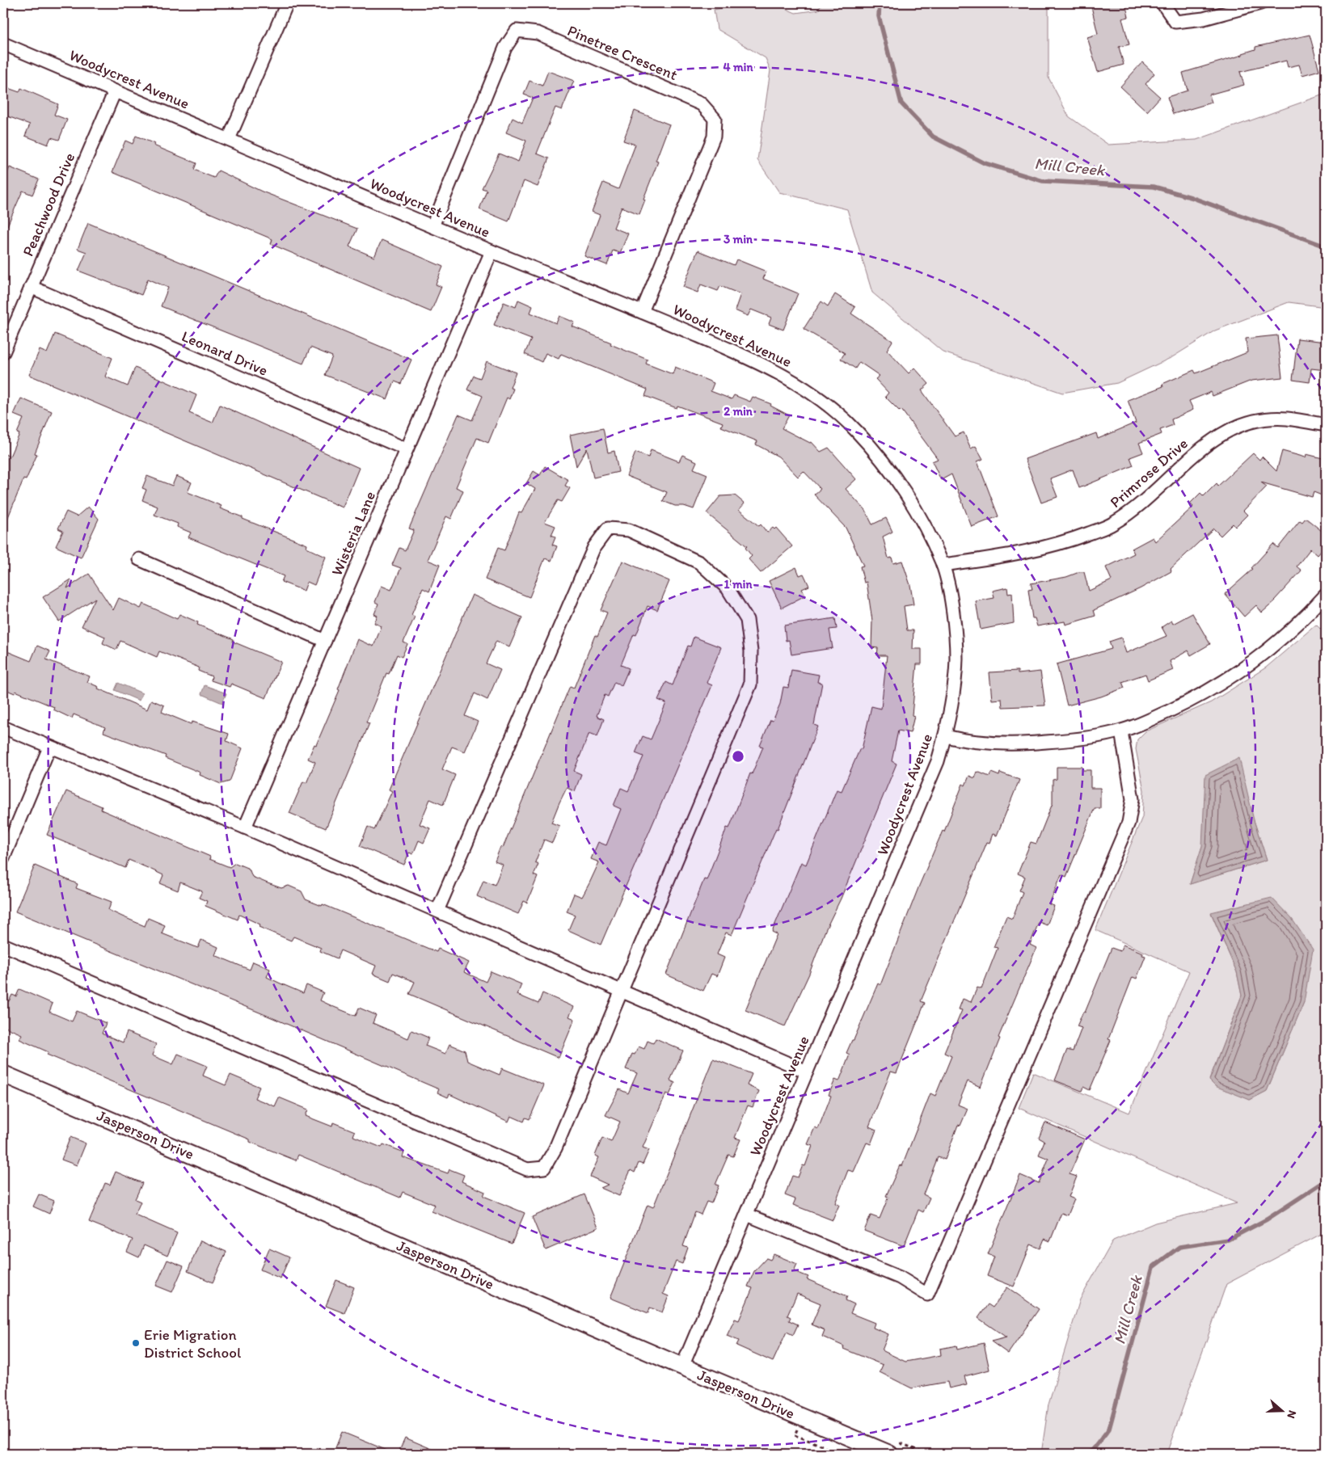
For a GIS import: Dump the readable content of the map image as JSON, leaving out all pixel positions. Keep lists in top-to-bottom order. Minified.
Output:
{"streets":{"street":["Pinetree Crescent","Woodycrest Avenue","Peachwood Drive","Leonard Drive","Primrose Drive","Wisteria Lane","Jasperson Drive"]},"crossings":[["Pinetree Crescent","Woodycrest Avenue"],["Woodycrest Avenue","Peachwood Drive"],["Woodycrest Avenue","Primrose Drive"],["Woodycrest Avenue","Wisteria Lane"],["Woodycrest Avenue","Jasperson Drive"],["Peachwood Drive","Leonard Drive"],["Leonard Drive","Wisteria Lane"]],"water":["Mill Creek"],"places":["Erie Migration District School"],"north":"right","rings":["4 min","3 min","2 min","1 min"]}
